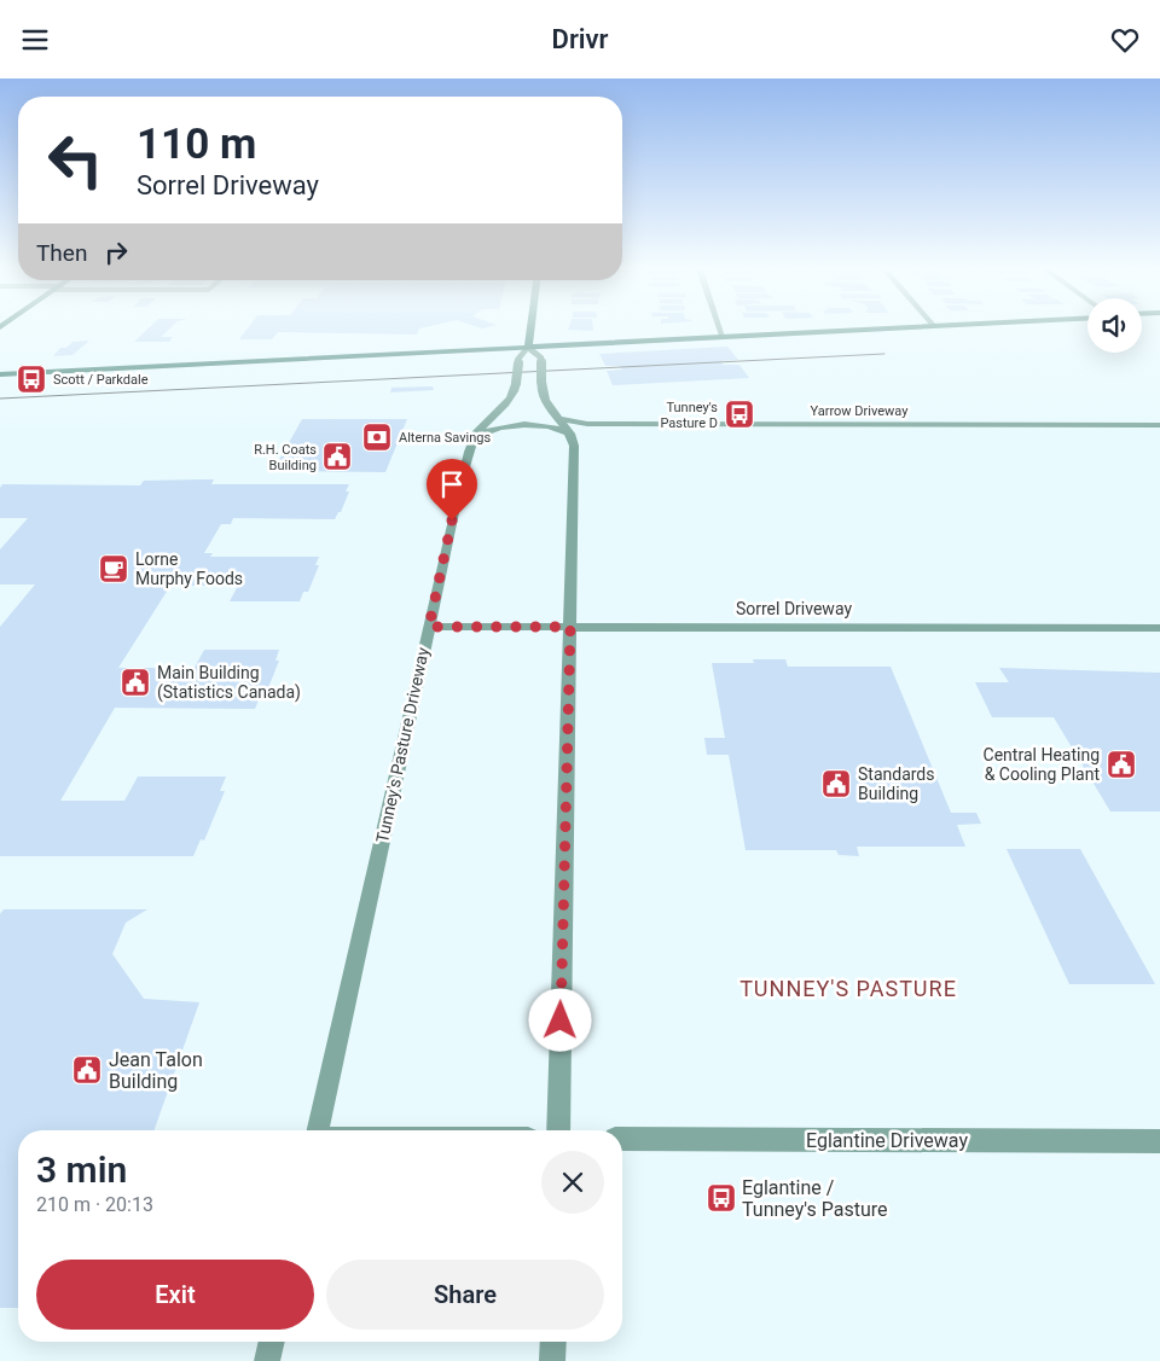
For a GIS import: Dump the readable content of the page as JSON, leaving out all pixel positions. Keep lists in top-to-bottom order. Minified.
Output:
{"streets":{"street":["Yarrow Driveway","Sorrel Driveway","Tunney's Pasture Driveway","Eglantine Driveway"]},"crossings":[["Sorrel Driveway","Tunney's Pasture Driveway"]],"districts":["TUNNEY'S PASTURE"],"places":{"bus stop":["Scott / Parkdale","Tunney's Pasture D","Eglantine / Tunney's Pasture"],"bank":["Alterna Savings"],"public building":["R.H. Coats Building","Main Building (Statistics Canada)","Central Heating & Cooling Plant","Standards Building","Jean Talon Building"],"cafe":["Lorne Murphy Foods"]},"page":{"header":"Drivr","turn":["110 m","Sorrel Driveway"],"then":"Then","heading":["3 min","210 m · 20:13"],"buttons":["Exit","Share"]}}
